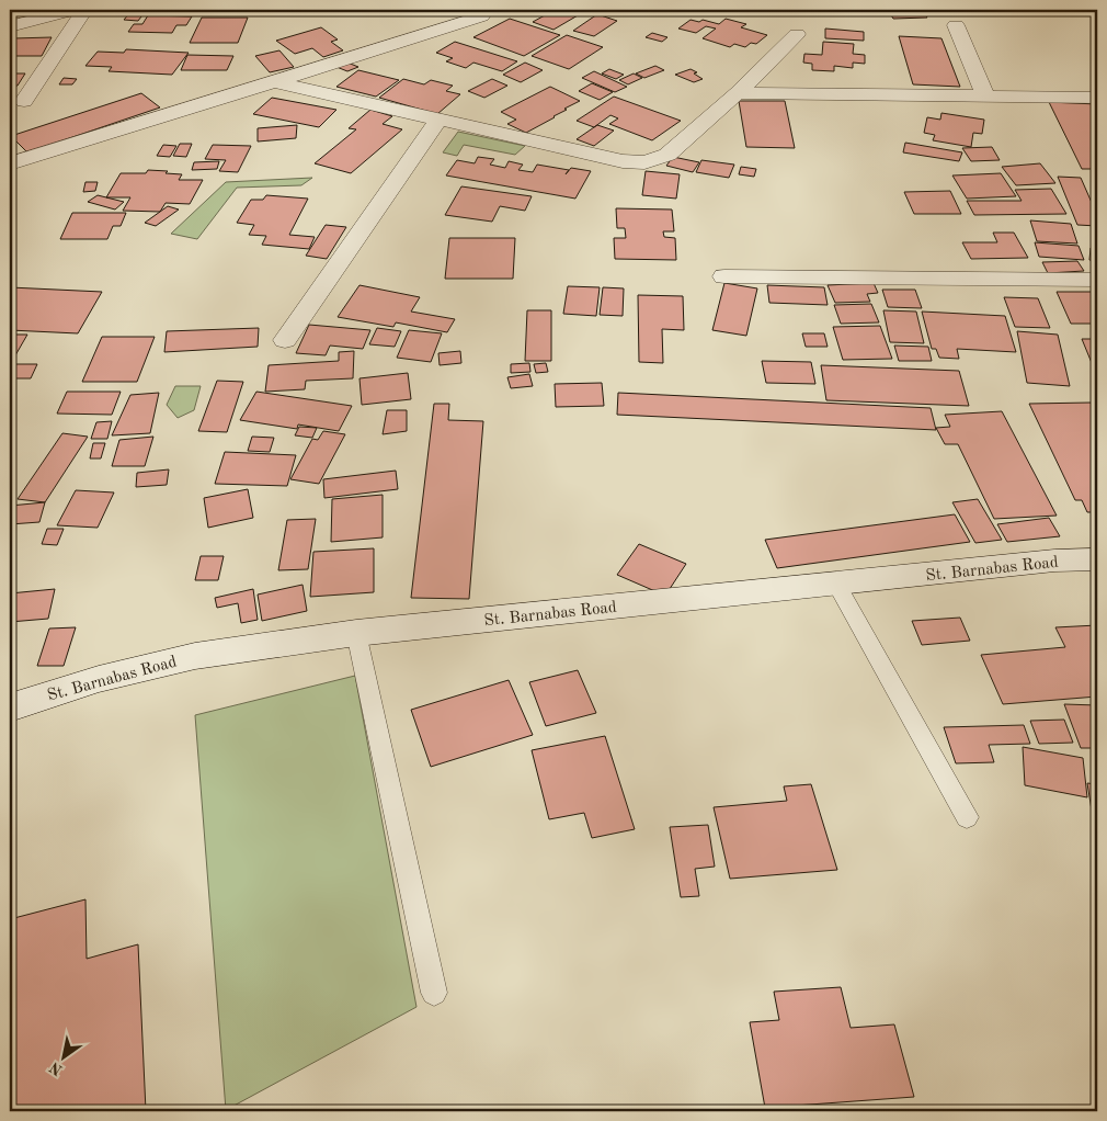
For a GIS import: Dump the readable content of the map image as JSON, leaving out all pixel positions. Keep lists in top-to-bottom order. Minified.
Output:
{"streets":{"street":["St. Barnabas Road"]},"north":"bottom left"}
